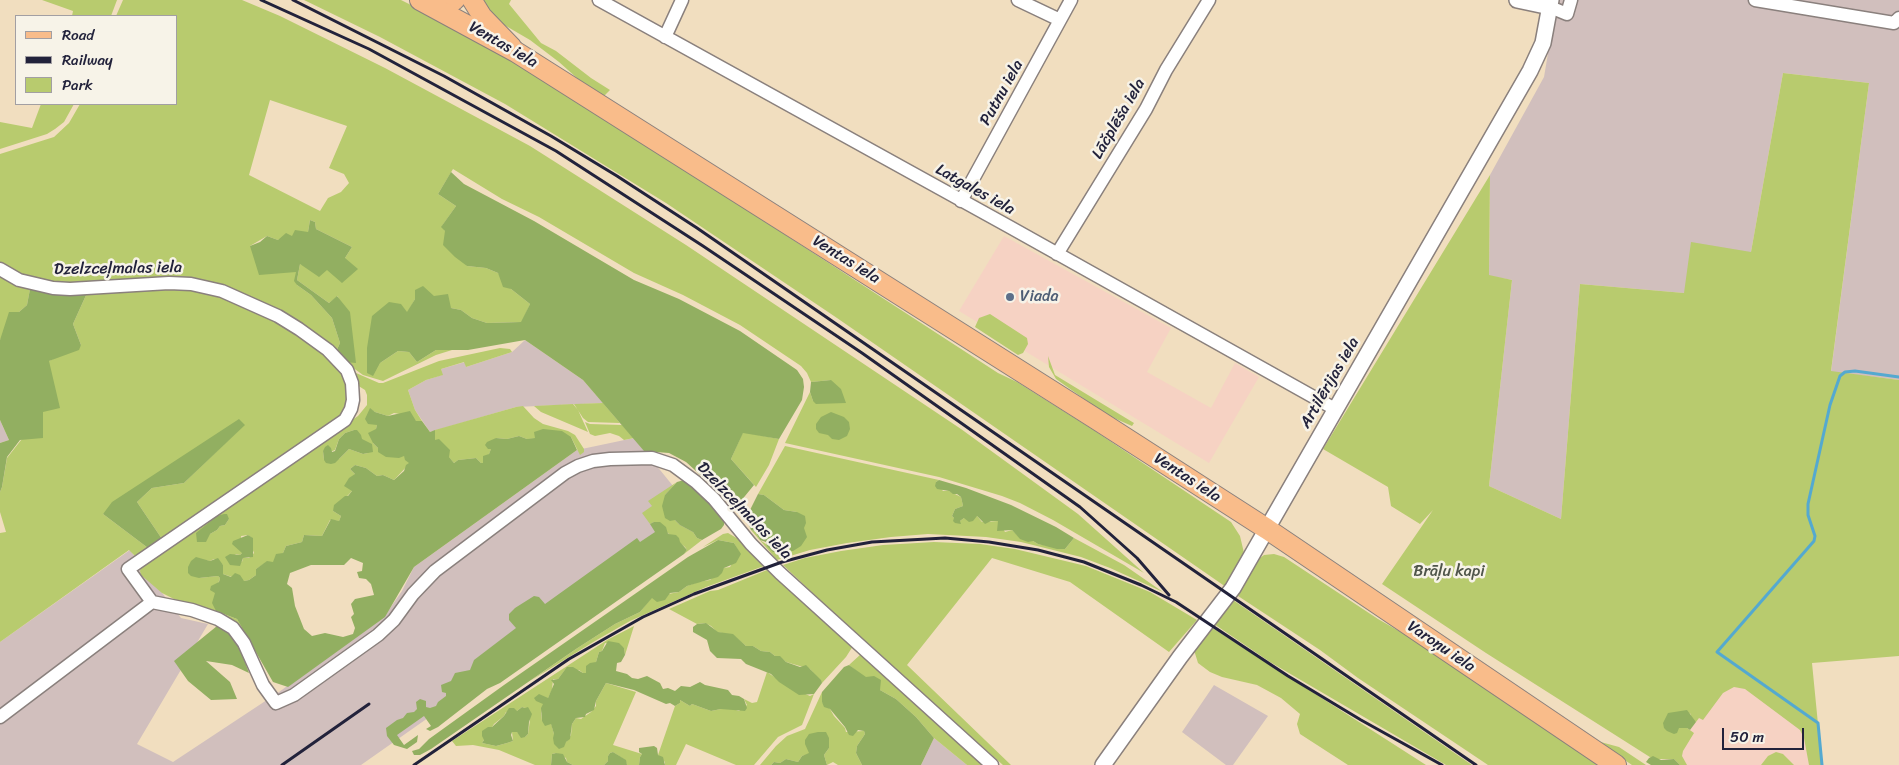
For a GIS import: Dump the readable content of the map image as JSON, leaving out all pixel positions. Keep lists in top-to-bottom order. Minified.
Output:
{"streets":{"highway":["Ventas iela","Varoņu iela"],"street":["Putnu iela","Lāčplēša iela","Latgales iela","Dzelzceļmalas iela","Artilērijas iela"]},"crossings":[["Ventas iela","Artilērijas iela"],["Ventas iela","Varoņu iela"],["Putnu iela","Latgales iela"],["Lāčplēša iela","Latgales iela"],["Latgales iela","Artilērijas iela"],["Artilērijas iela","Varoņu iela"]],"parks":["Brāļu kapi"],"places":["Viada"],"legend":["Road","Railway","Park"],"scale_bar":"50 m"}
